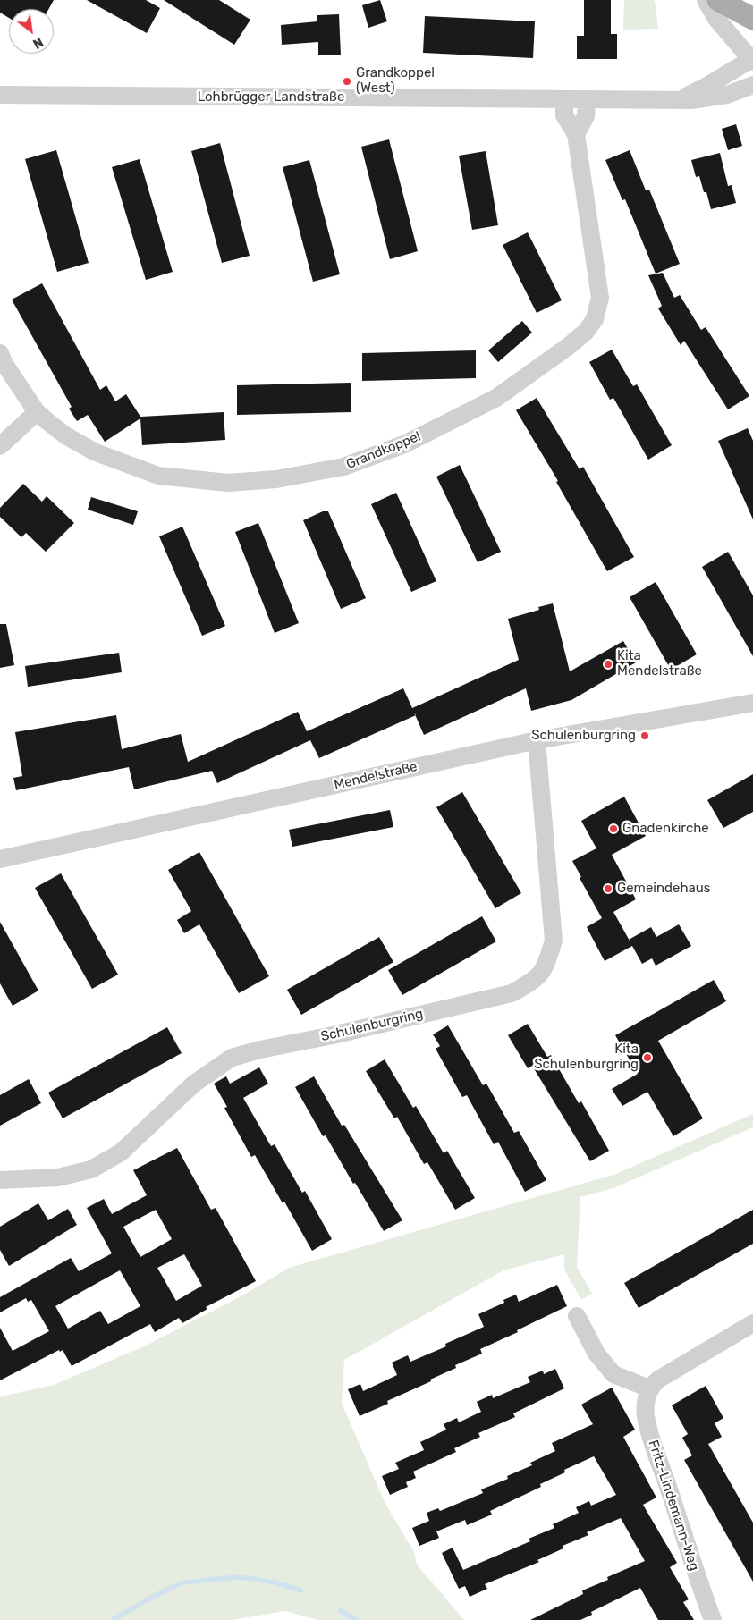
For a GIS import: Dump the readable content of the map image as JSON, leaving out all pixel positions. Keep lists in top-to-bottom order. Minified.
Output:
{"streets":{"street":["Lohbrügger Landstraße","Grandkoppel","Mendelstraße","Schulenburgring","Fritz-Lindemann-Weg"]},"crossings":[["Lohbrügger Landstraße","Grandkoppel"],["Mendelstraße","Schulenburgring"]],"places":["Grandkoppel (West)","Kita Mendelstraße","Schulenburgring","Gnadenkirche","Gemeindehaus","Kita Schulenburgring"],"north":"bottom right"}
